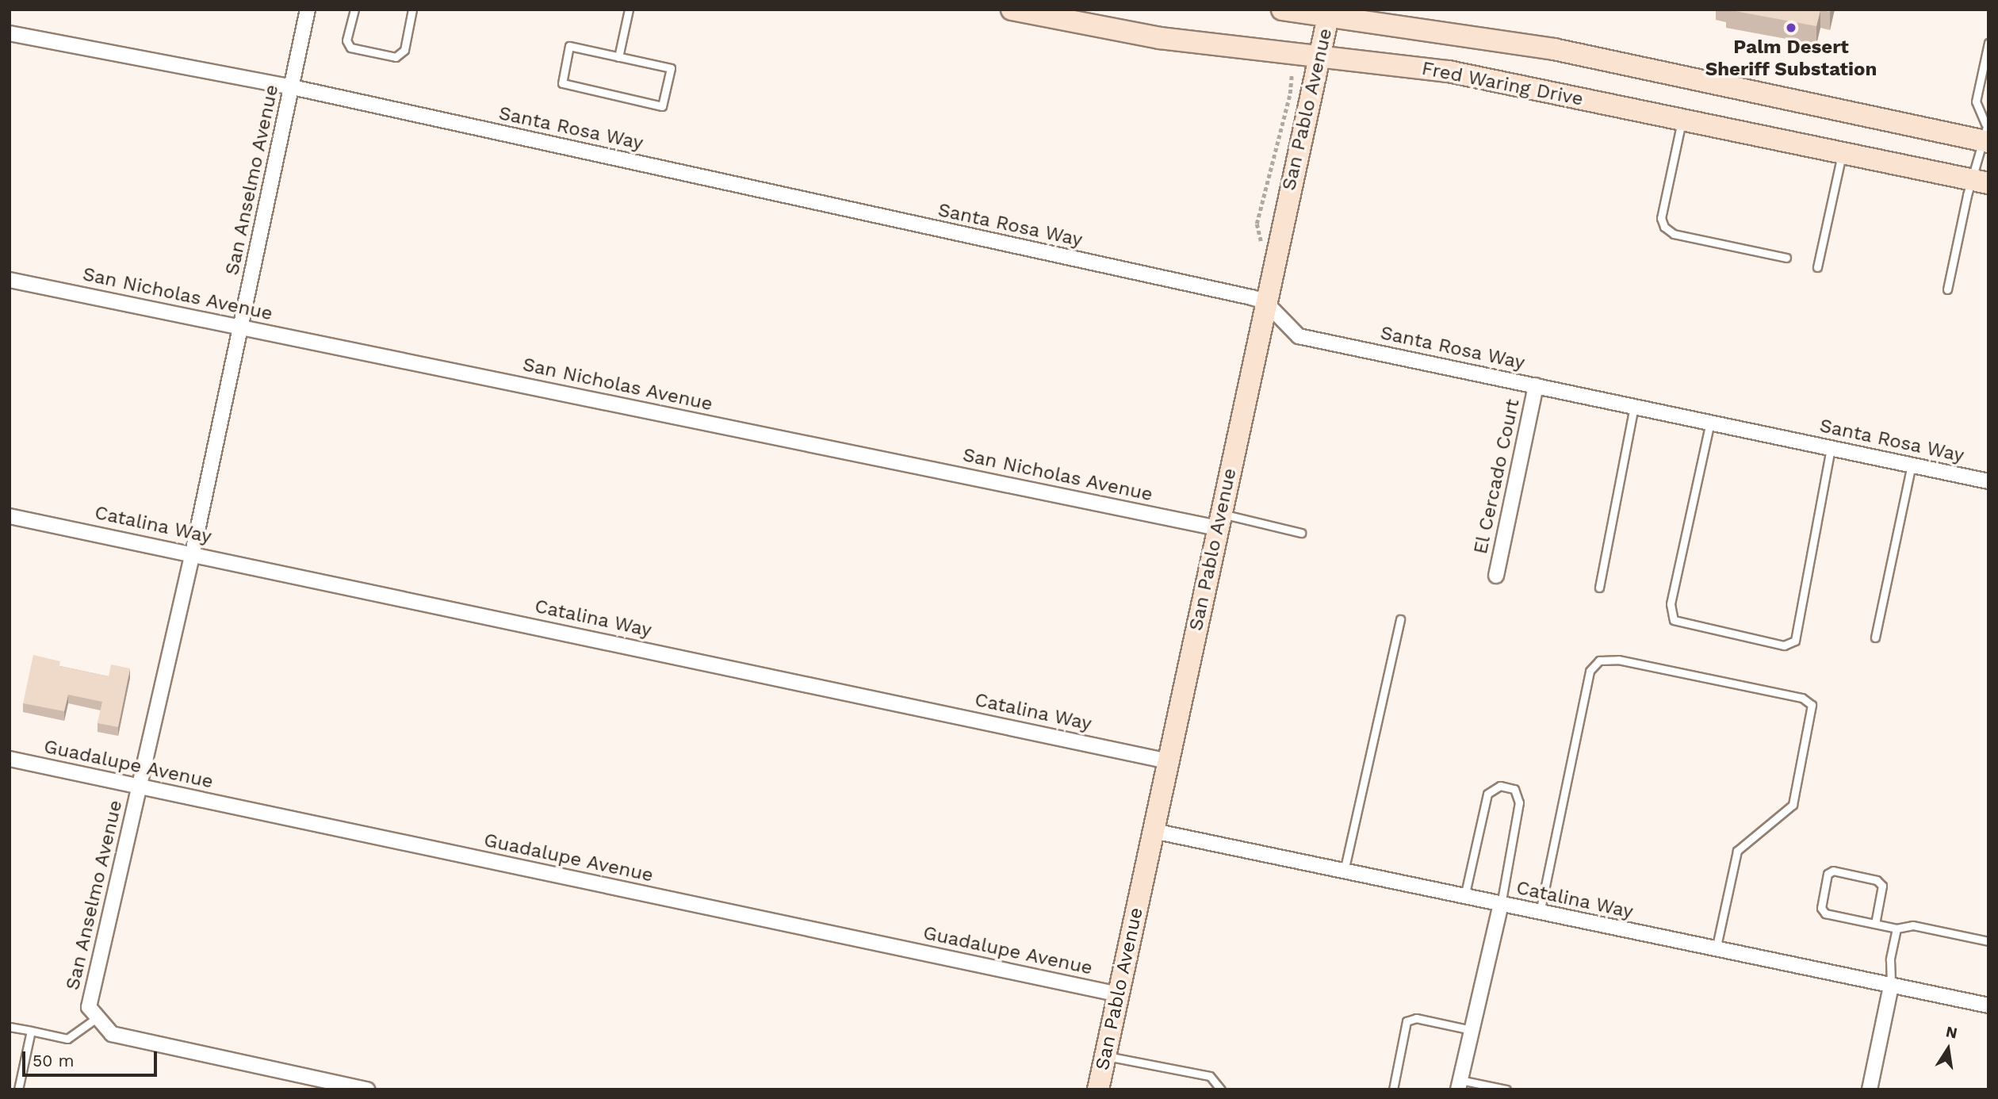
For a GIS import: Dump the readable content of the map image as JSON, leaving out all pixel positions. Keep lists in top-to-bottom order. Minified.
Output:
{"streets":{"main road":["Fred Waring Drive","San Pablo Avenue"],"street":["Santa Rosa Way","San Anselmo Avenue","San Nicholas Avenue","El Cercado Court","Catalina Way","Guadalupe Avenue"]},"crossings":[["Fred Waring Drive","San Pablo Avenue"],["San Pablo Avenue","Santa Rosa Way"],["San Pablo Avenue","San Nicholas Avenue"],["San Pablo Avenue","Catalina Way"],["San Pablo Avenue","Guadalupe Avenue"],["Santa Rosa Way","San Anselmo Avenue"],["Santa Rosa Way","El Cercado Court"],["San Anselmo Avenue","San Nicholas Avenue"],["San Anselmo Avenue","Catalina Way"],["San Anselmo Avenue","Guadalupe Avenue"]],"places":["Palm Desert Sheriff Substation"],"scale_bar":"50 m","north":"top"}
